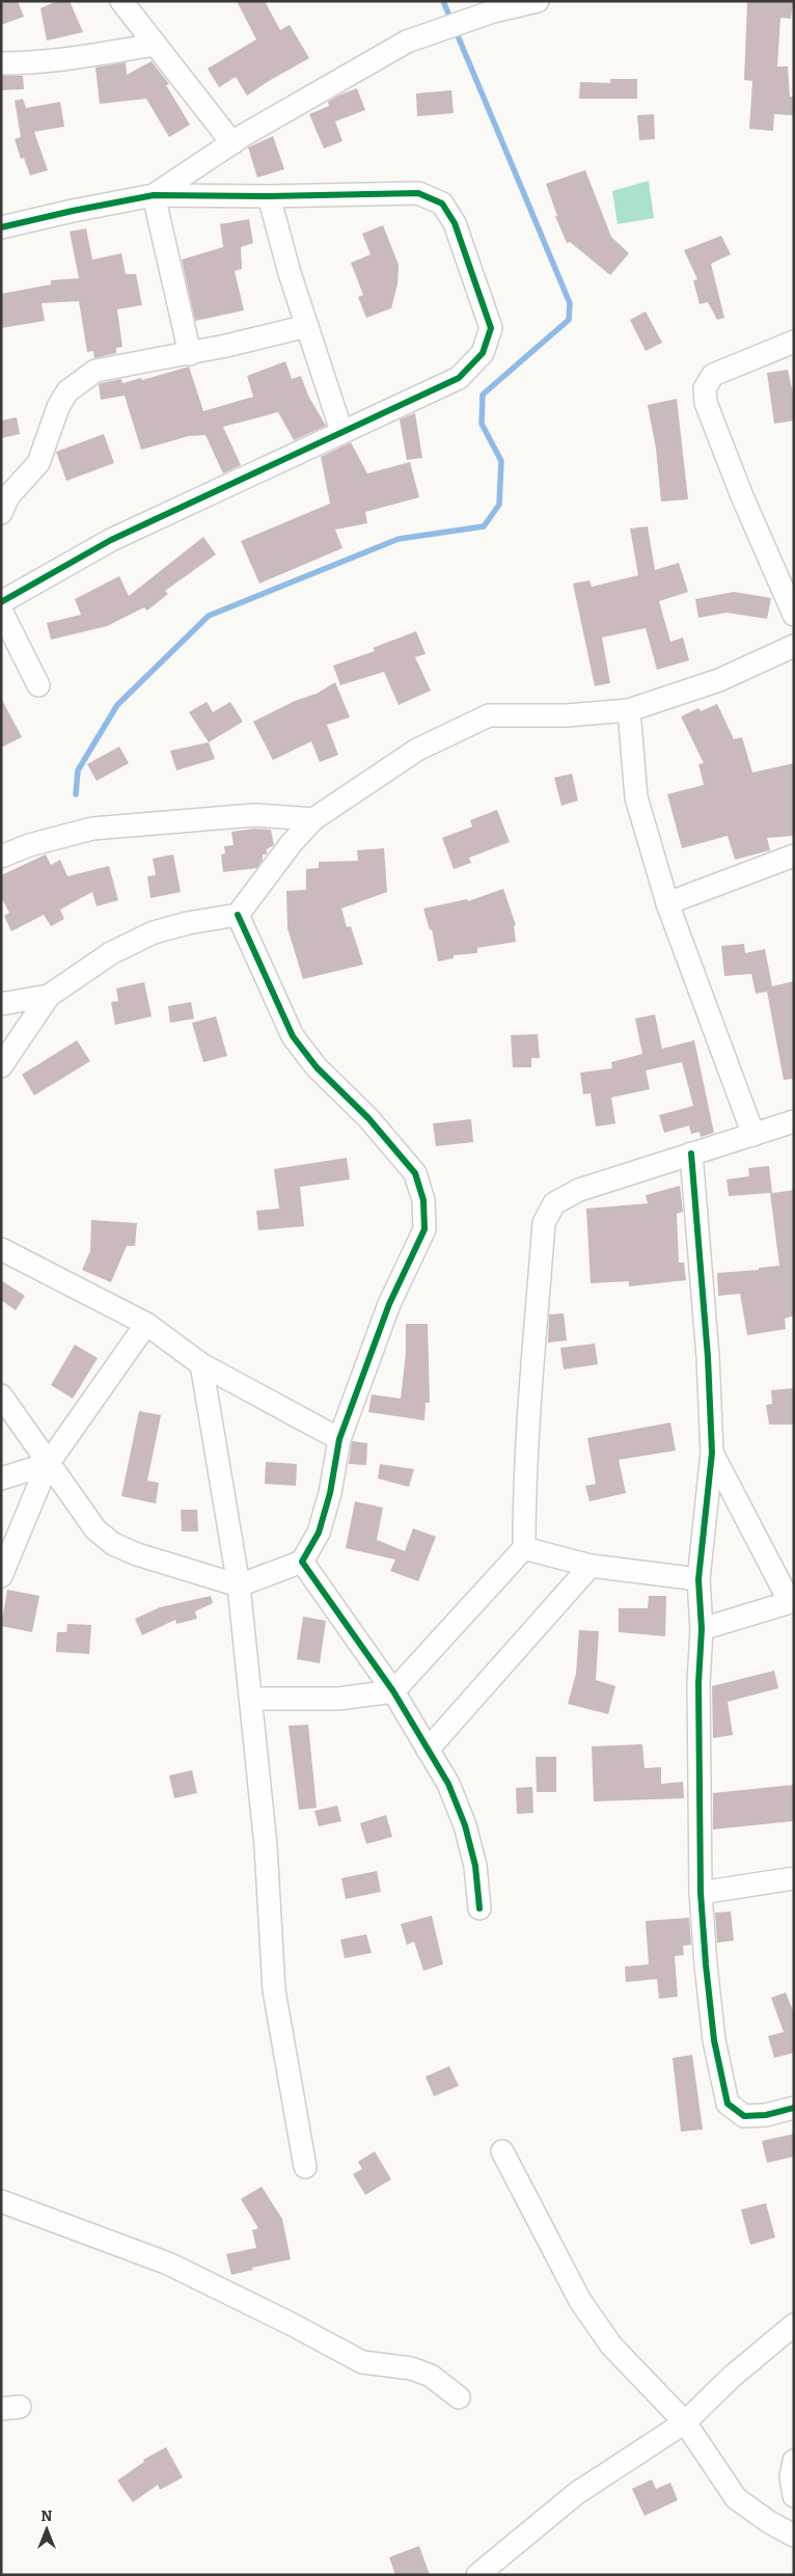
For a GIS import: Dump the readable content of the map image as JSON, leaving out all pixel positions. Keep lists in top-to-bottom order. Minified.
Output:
{"north":"top"}
